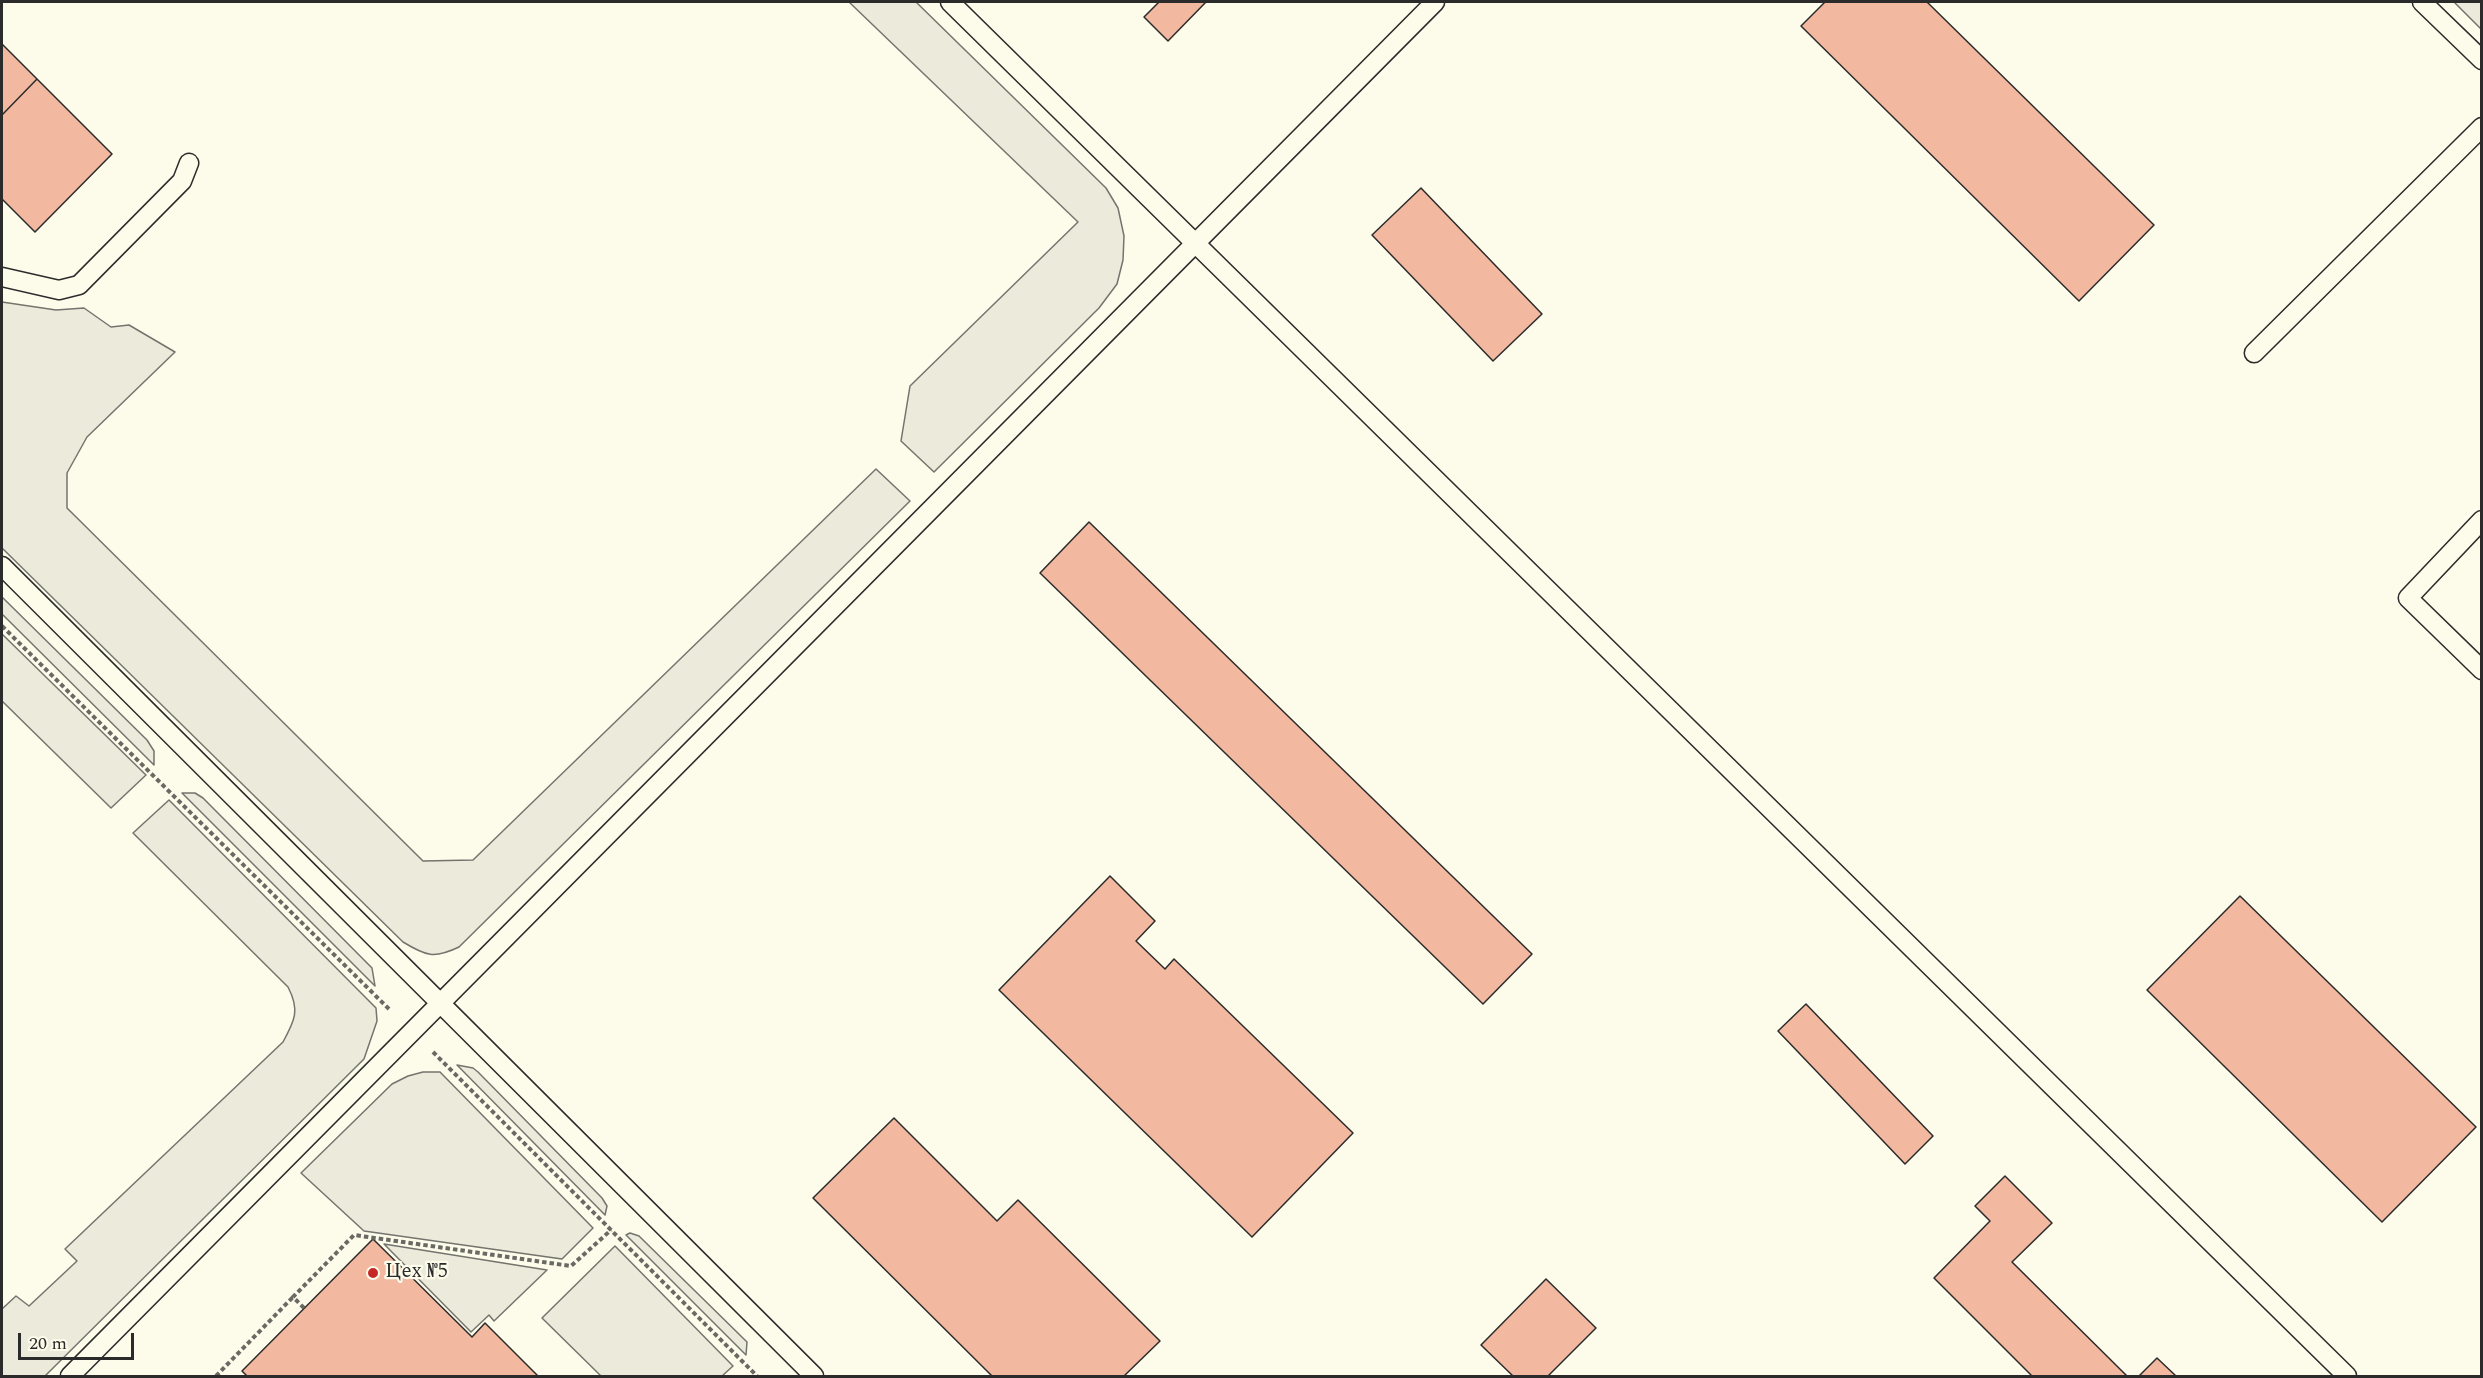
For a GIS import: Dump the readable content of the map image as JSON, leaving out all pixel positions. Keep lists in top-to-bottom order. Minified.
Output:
{"places":["Цех №5"],"scale_bar":"20 m"}
